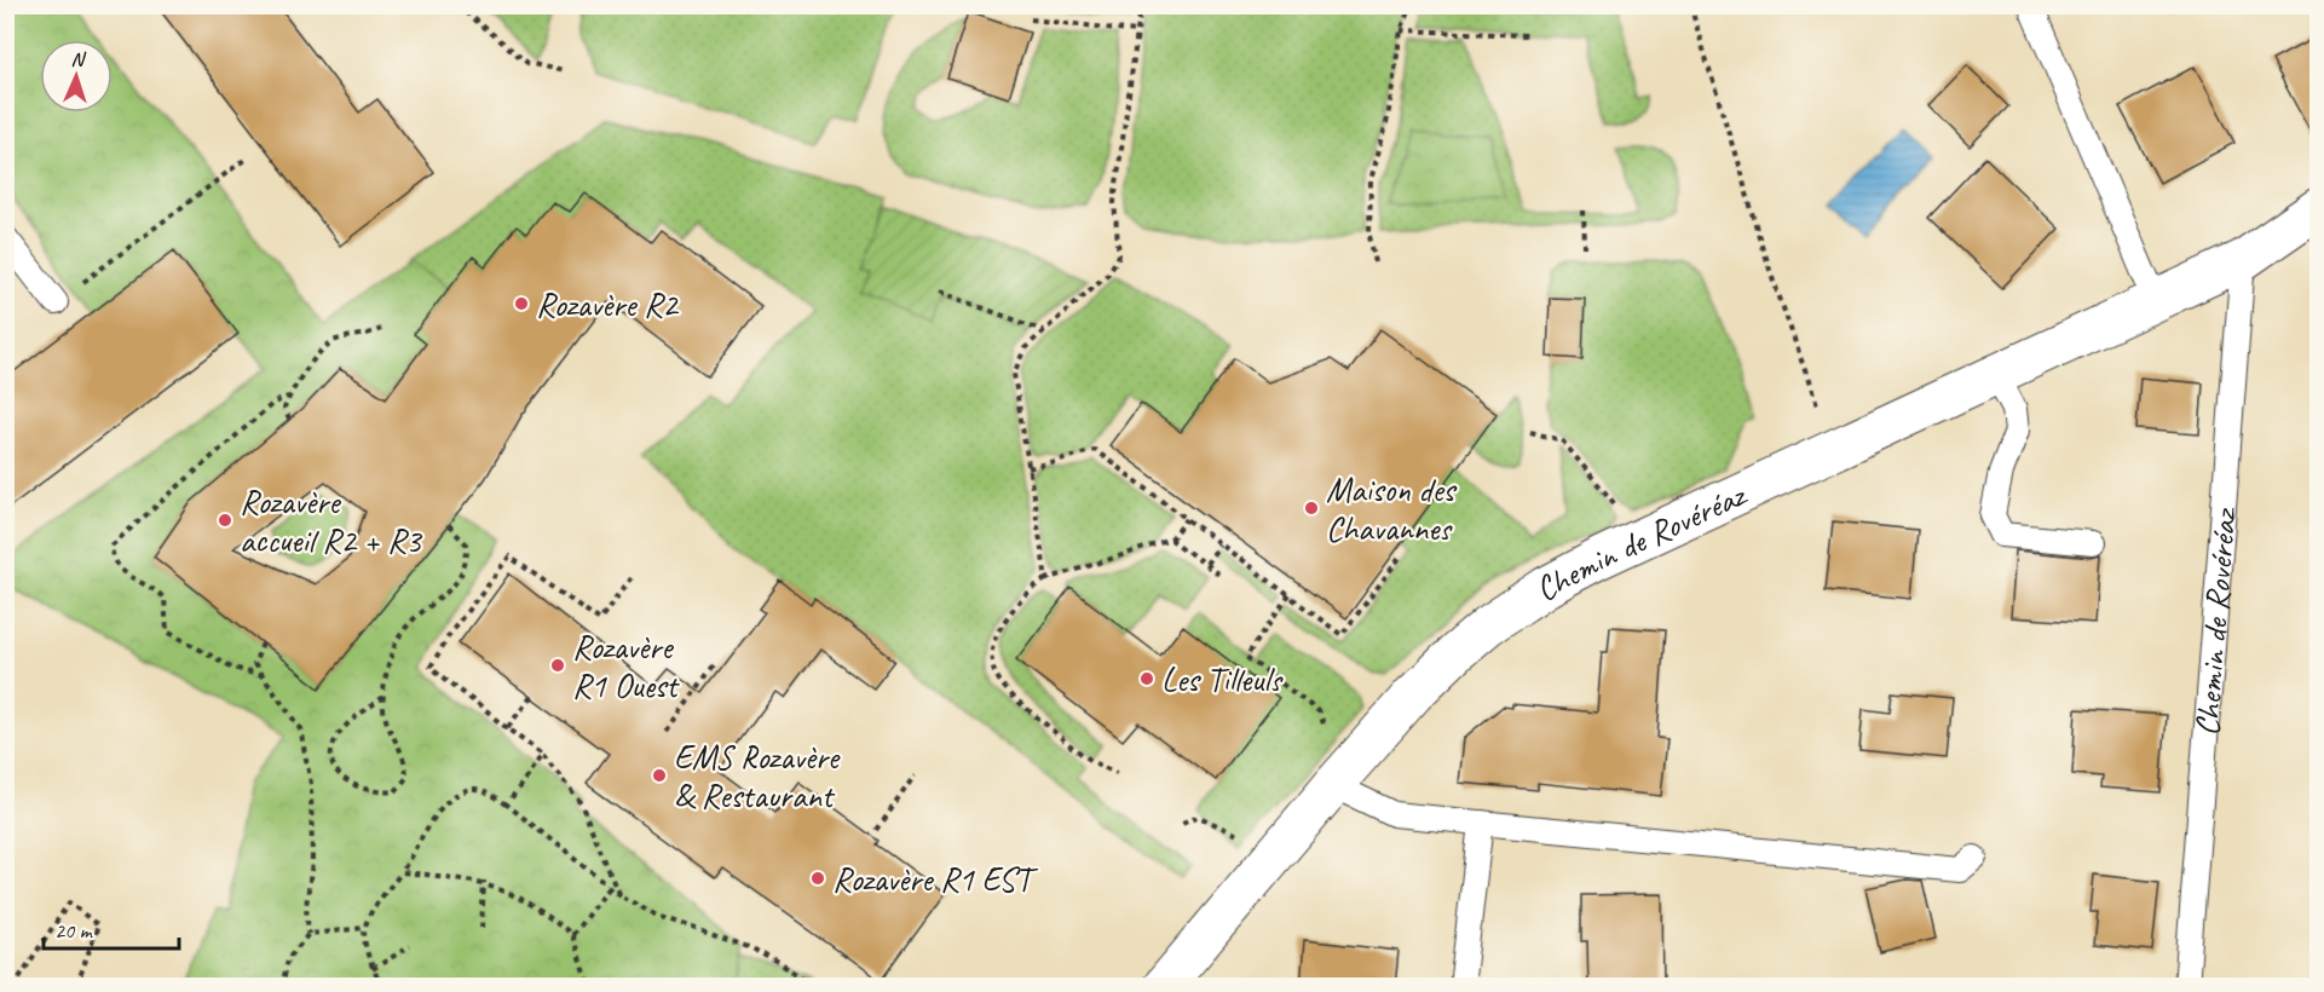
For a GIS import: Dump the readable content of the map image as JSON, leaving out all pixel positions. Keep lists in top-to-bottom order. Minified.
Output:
{"streets":{"street":["Chemin de Rovéréaz"]},"places":["Rozavère R2","Maison des Chavannes","Rozavère accueil R2 + R3","Rozavère R1 Ouest","Les Tilleuls","EMS Rozavère & Restaurant","Rozavère R1 EST"],"scale_bar":"20 m","north":"top"}
